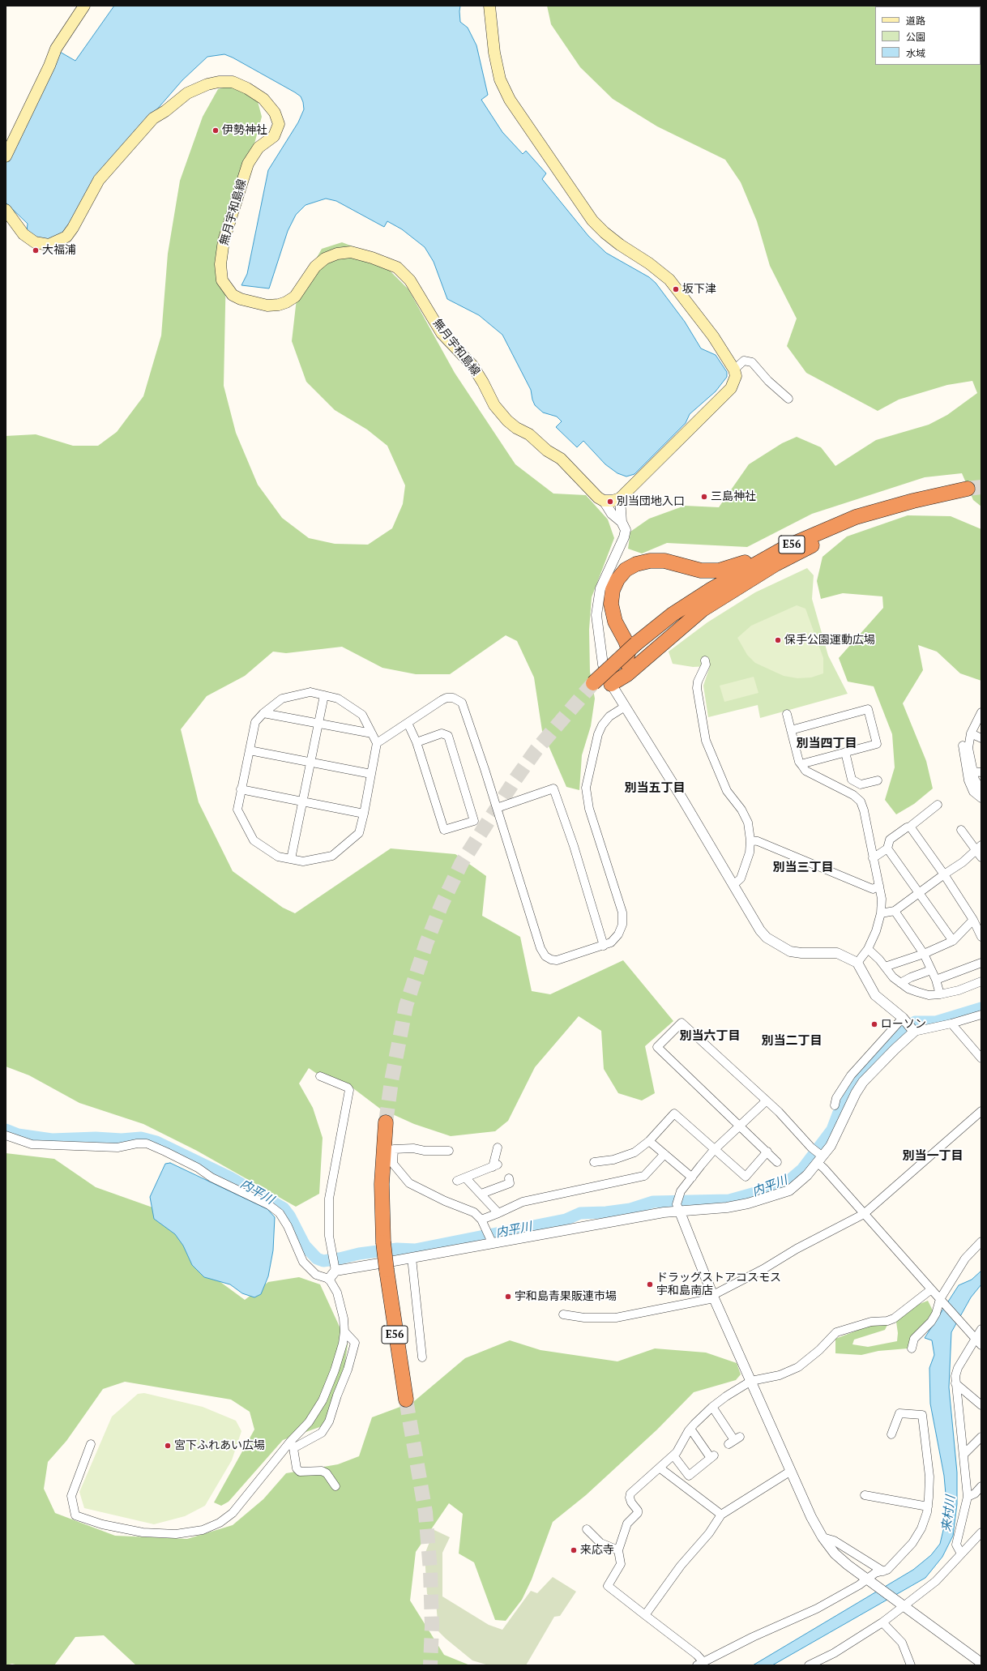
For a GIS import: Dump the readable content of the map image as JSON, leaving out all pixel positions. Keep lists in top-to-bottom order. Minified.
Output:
{"streets":{"highway":["E56"],"main road":["無月宇和島線"]},"districts":["別当四丁目","別当五丁目","別当三丁目","別当六丁目","別当二丁目","別当一丁目"],"water":["内平川","来村川"],"places":["伊勢神社","大福浦","坂下津","三島神社","別当団地入口","保手公園運動広場","ローソン","ドラッグストアコスモス 宇和島南店","宇和島青果販連市場","宮下ふれあい広場","来応寺"],"legend":["道路","公園","水域"]}
